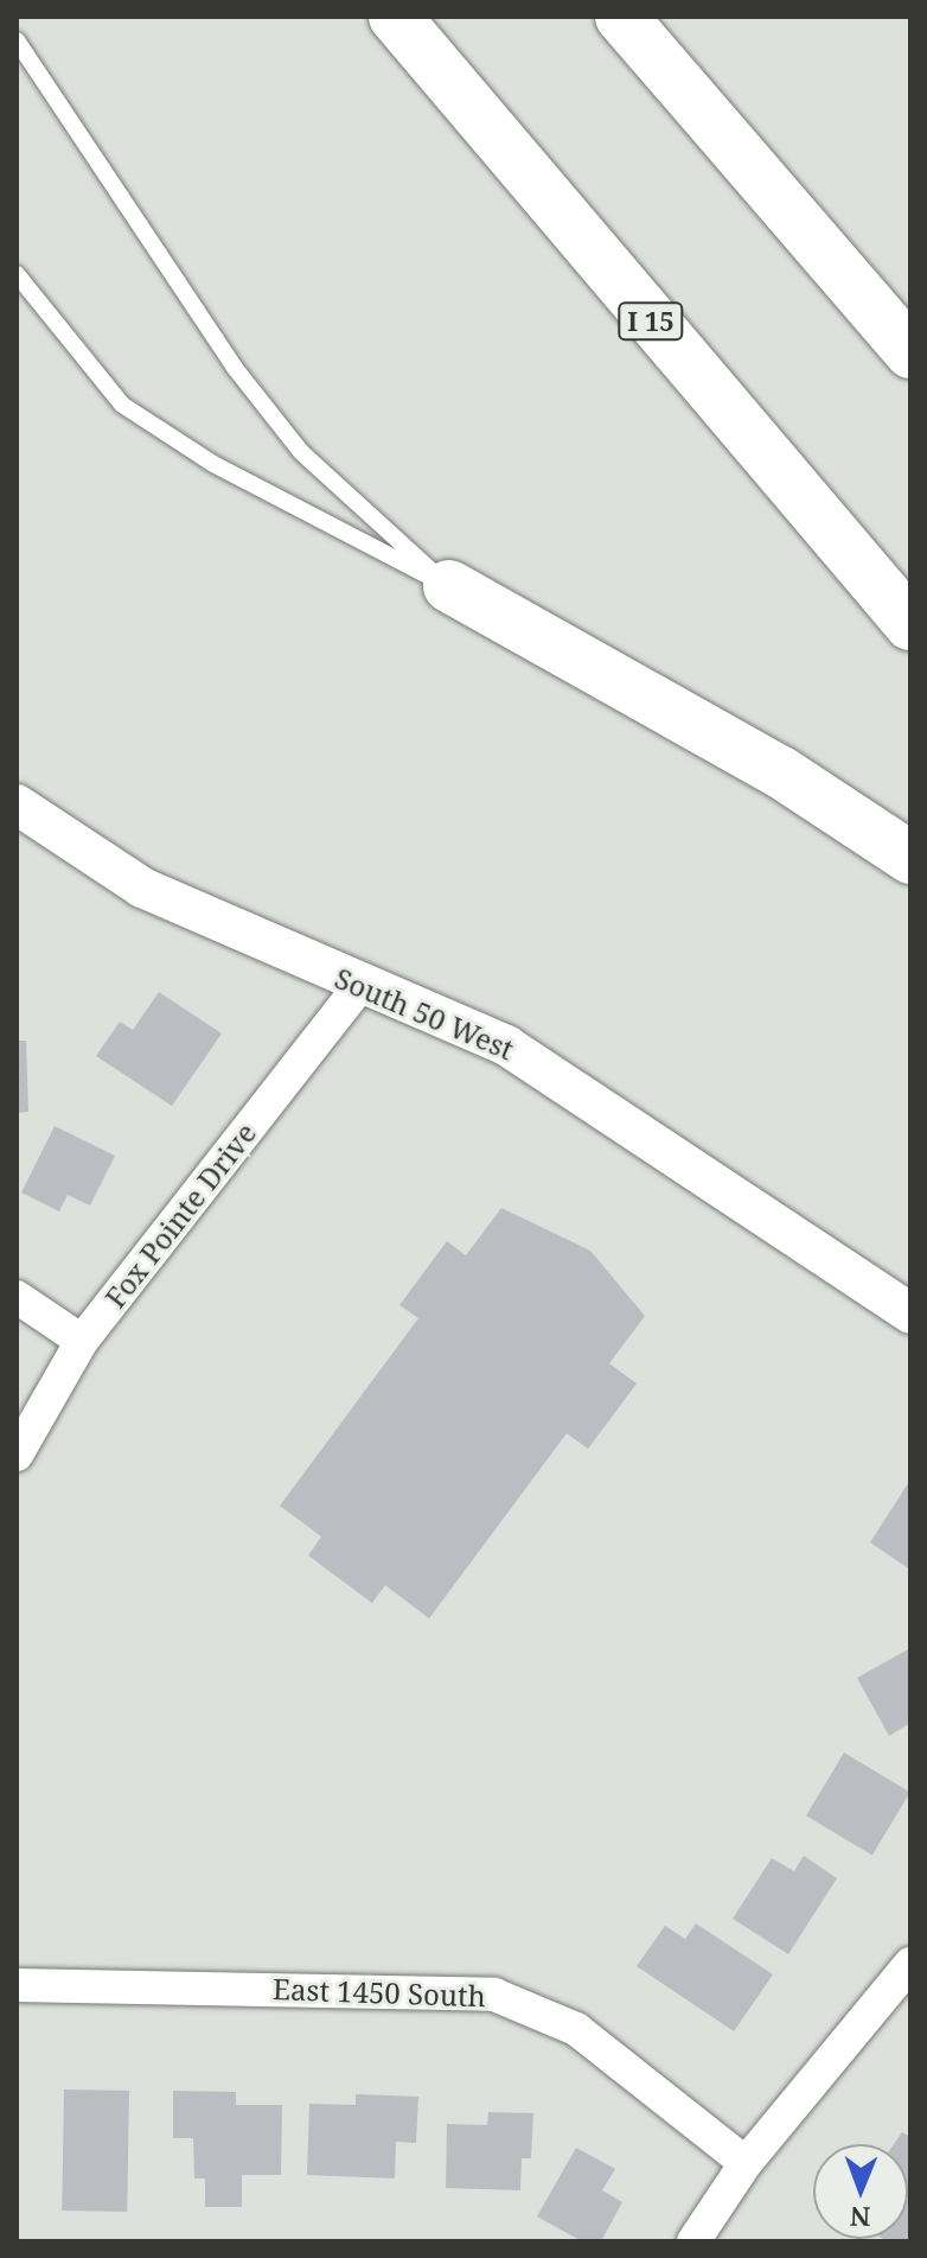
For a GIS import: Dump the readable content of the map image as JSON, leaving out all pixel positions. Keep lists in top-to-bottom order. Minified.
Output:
{"streets":{"highway":["I 15"],"street":["South 50 West","Fox Pointe Drive","East 1450 South"]},"crossings":[["South 50 West","Fox Pointe Drive"]],"north":"bottom"}
